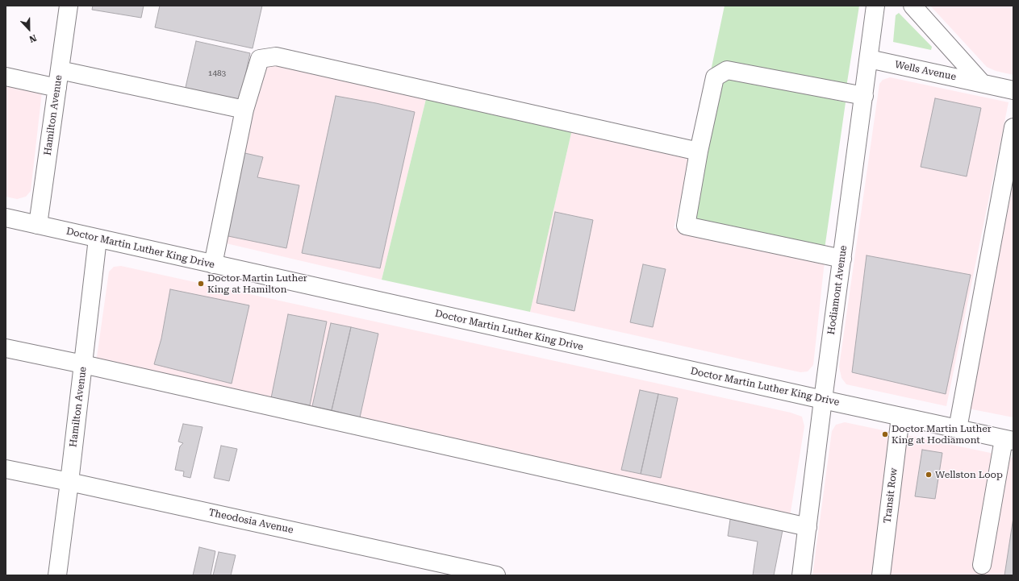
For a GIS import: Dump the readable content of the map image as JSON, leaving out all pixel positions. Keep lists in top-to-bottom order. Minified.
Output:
{"streets":{"street":["Wells Avenue","Hamilton Avenue","Doctor Martin Luther King Drive","Hodiamont Avenue","Transit Row","Theodosia Avenue"]},"crossings":[["Wells Avenue","Hodiamont Avenue"],["Hamilton Avenue","Doctor Martin Luther King Drive"],["Hamilton Avenue","Theodosia Avenue"],["Doctor Martin Luther King Drive","Hodiamont Avenue"],["Doctor Martin Luther King Drive","Transit Row"]],"places":["Doctor Martin Luther King at Hamilton","Doctor Martin Luther King at Hodiamont","Wellston Loop"],"house_numbers":["1483"],"north":"bottom"}
